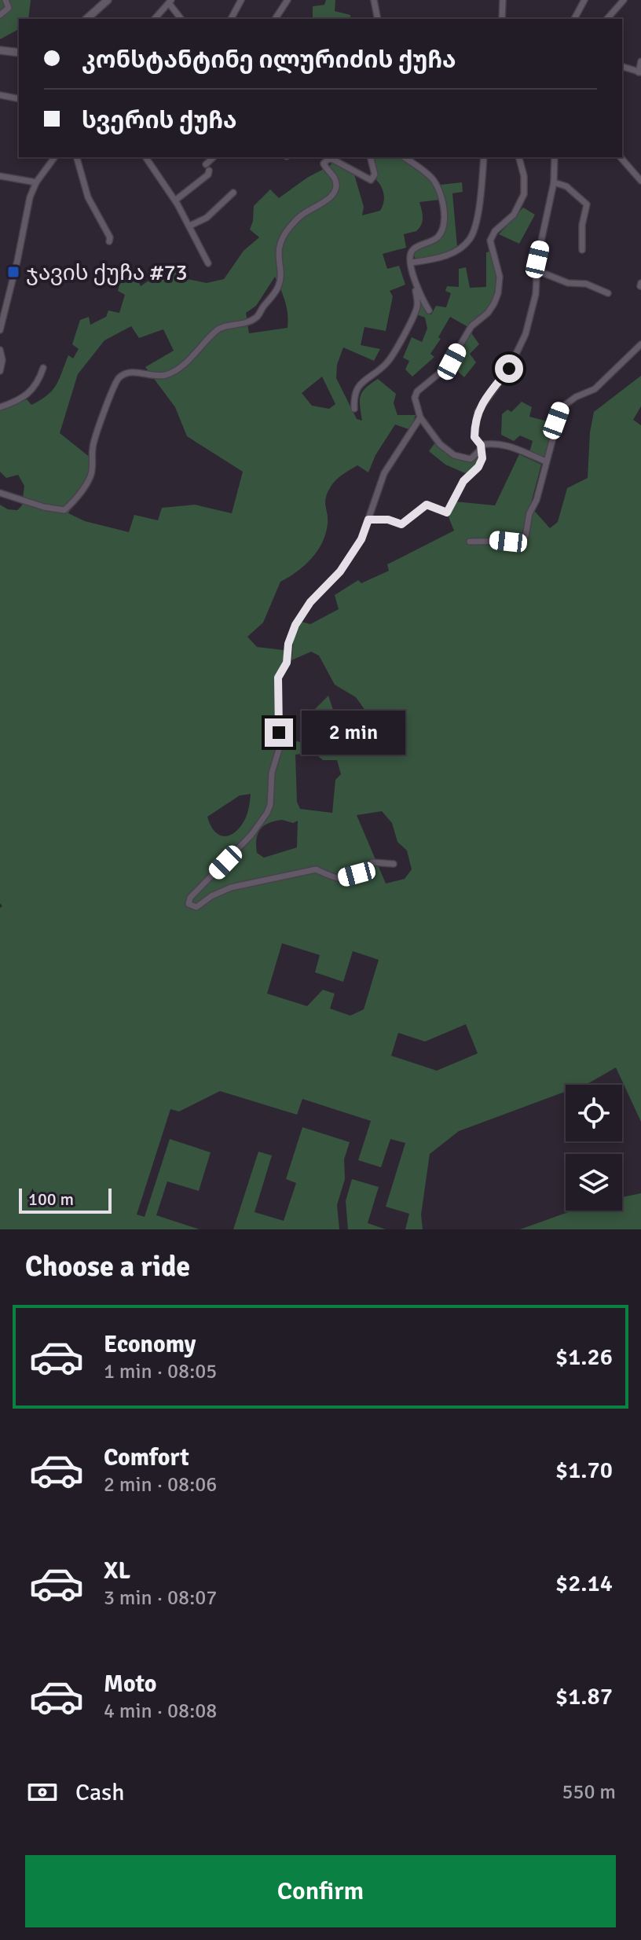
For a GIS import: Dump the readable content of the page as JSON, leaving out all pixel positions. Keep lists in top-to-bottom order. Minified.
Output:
{"places":{"transit":["ჯავის ქუჩა #73"]},"scale_bar":"100 m","page":{"banner":["კონსტანტინე ილურიძის ქუჩა","სვერის ქუჩა"],"bubble":"2 min","scale":"100 m","heading":"Choose a ride","list":[{"name":"Economy","note":"1 min · 08:05","value":"$1.26"},{"name":"Comfort","note":"2 min · 08:06","value":"$1.70"},{"name":"XL","note":"3 min · 08:07","value":"$2.14"},{"name":"Moto","note":"4 min · 08:08","value":"$1.87"}],"pay":["Cash","550 m"],"buttons":"Confirm"}}
